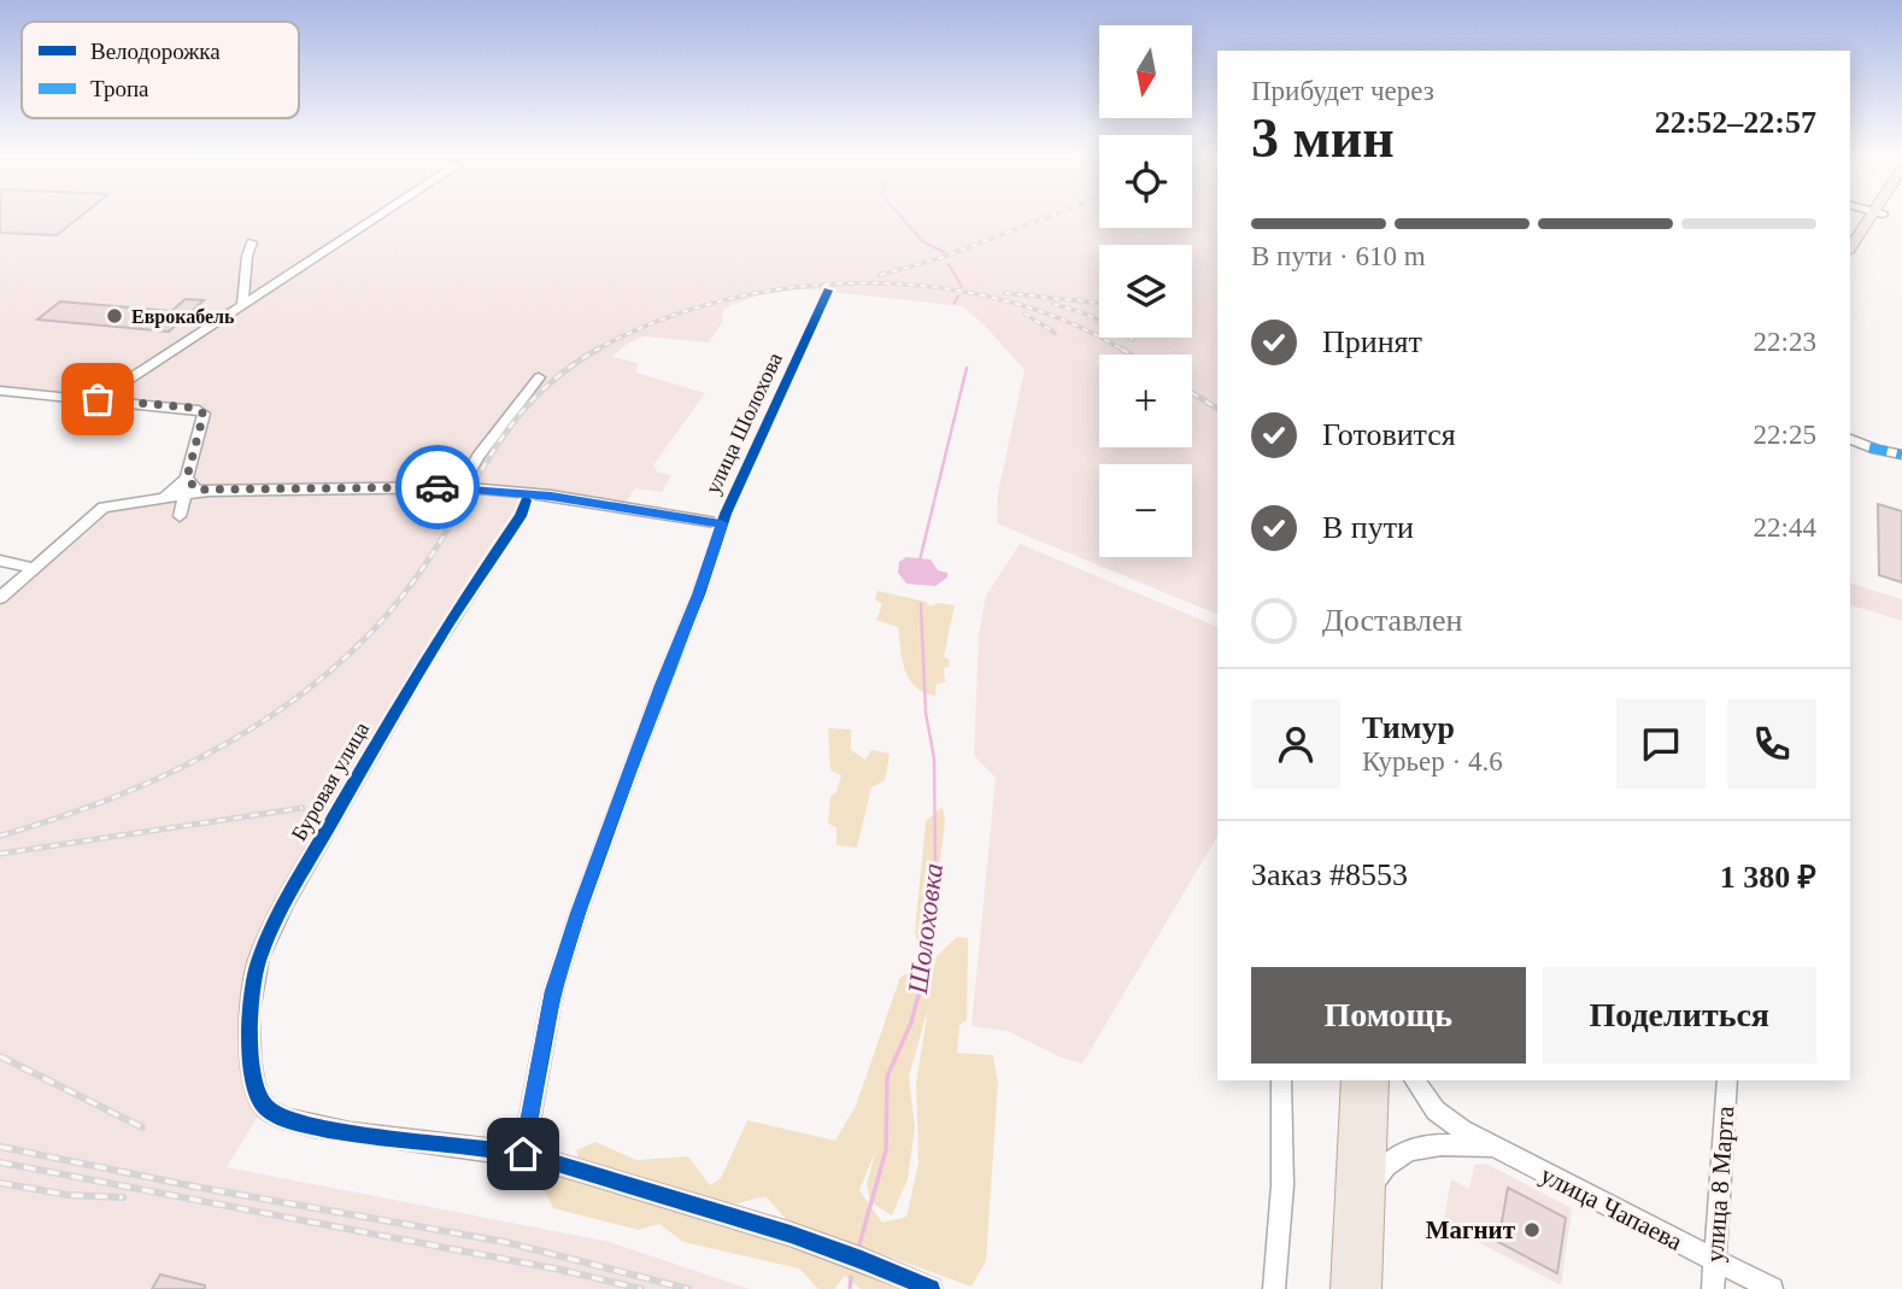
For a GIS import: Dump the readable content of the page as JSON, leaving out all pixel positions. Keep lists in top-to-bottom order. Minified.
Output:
{"streets":{"street":["улица Шолохова","Буровая улица","улица 8 Марта","улица Чапаева"]},"crossings":[["улица Шолохова","Буровая улица"],["улица 8 Марта","улица Чапаева"]],"water":["Шолоховка"],"places":["Еврокабель","Магнит"],"legend":["Велодорожка","Тропа"],"north":"bottom","page":{"map_buttons":["+","−"],"heading":["3 мин","Прибудет через","22:52–22:57"],"panel":["Тимур","Курьер · 4.6","Заказ #8553","1 380 ₽"],"bar":"В пути · 610 m","list":[["Принят","22:23"],["Готовится","22:25"],["В пути","22:44"],"Доставлен"],"buttons":["Помощь","Поделиться"]}}
